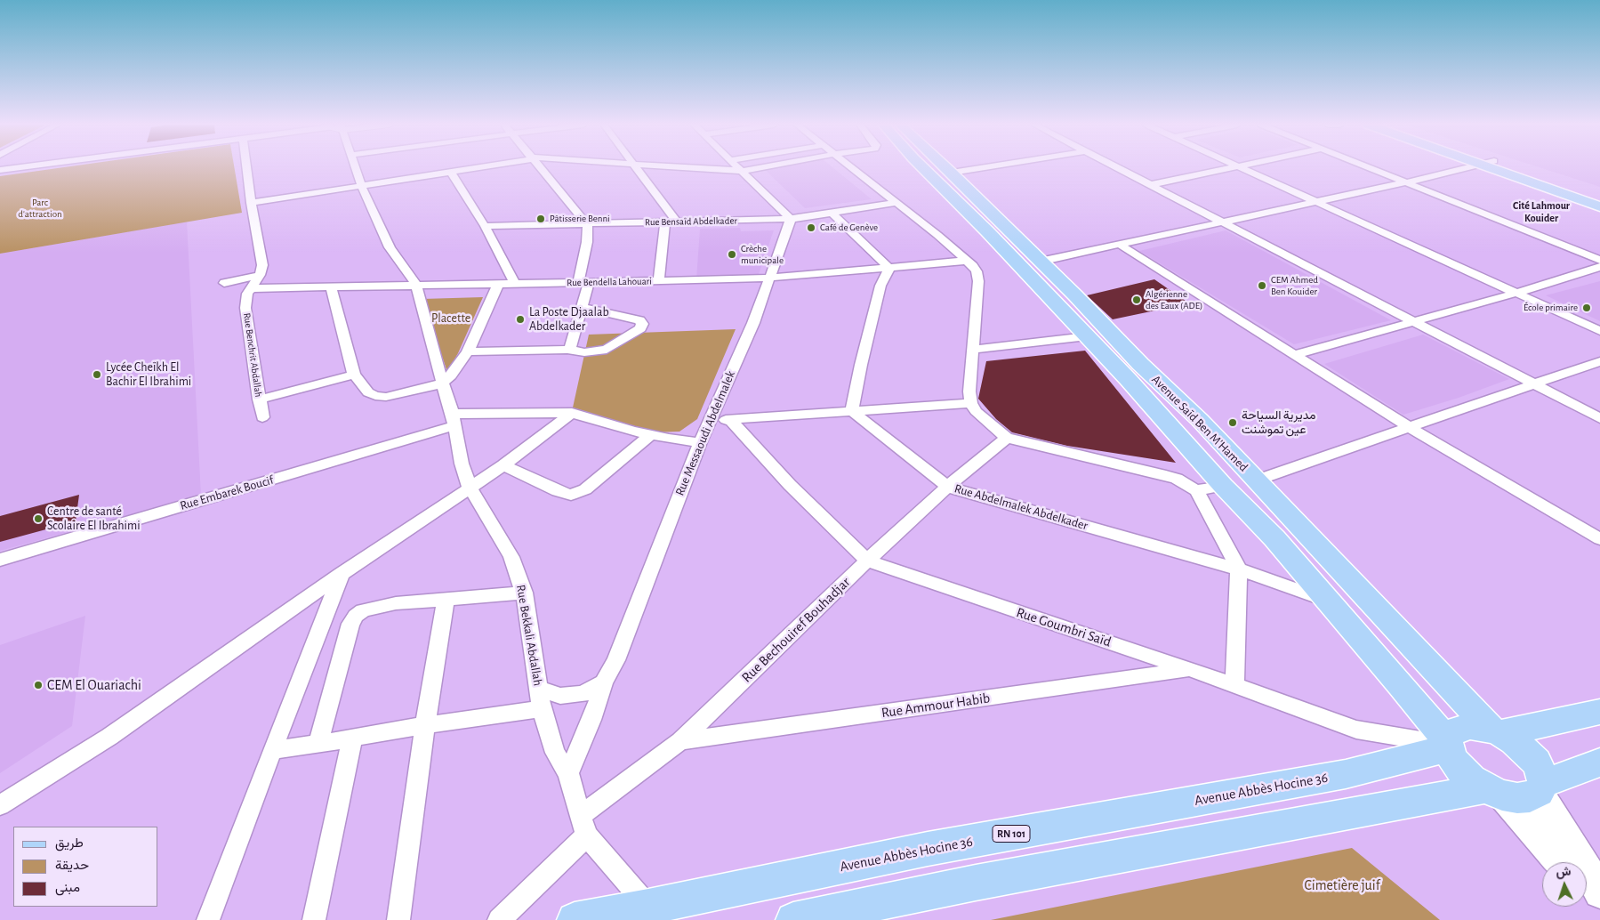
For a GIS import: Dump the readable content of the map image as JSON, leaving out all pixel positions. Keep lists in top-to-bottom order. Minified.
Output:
{"streets":{"main road":["Avenue Saïd Ben M'Hamed","Avenue Abbès Hocine 36","RN 101"],"street":["Rue Bensaïd Abdelkader","Rue Bendella Lahouari","Rue Benchrit Abdallah","Rue Messaoudi Abdelmalek","Rue Embarek Boucif","Rue Abdelmalek Abdelkader","Rue Goumbri Saïd","Rue Bechouiref Bouhadjar","Rue Bekkali Abdallah","Rue Ammour Habib"]},"crossings":[["Rue Bensaïd Abdelkader","Rue Messaoudi Abdelmalek"],["Rue Bendella Lahouari","Rue Benchrit Abdallah"],["Rue Bendella Lahouari","Rue Messaoudi Abdelmalek"],["Avenue Saïd Ben M'Hamed","Rue Abdelmalek Abdelkader"],["Avenue Saïd Ben M'Hamed","Rue Goumbri Saïd"],["Avenue Saïd Ben M'Hamed","Avenue Abbès Hocine 36"],["Rue Messaoudi Abdelmalek","Rue Embarek Boucif"],["Rue Messaoudi Abdelmalek","Rue Bekkali Abdallah"],["Rue Embarek Boucif","Rue Bekkali Abdallah"],["Rue Abdelmalek Abdelkader","Rue Bechouiref Bouhadjar"],["Rue Goumbri Saïd","Rue Bechouiref Bouhadjar"],["Rue Goumbri Saïd","Rue Ammour Habib"],["Rue Goumbri Saïd","Avenue Abbès Hocine 36"],["Rue Bechouiref Bouhadjar","Rue Bekkali Abdallah"],["Rue Bechouiref Bouhadjar","Rue Ammour Habib"]],"districts":["Cité Lahmour Kouider"],"parks":["Parc d'attraction","Placette","Cimetière juif"],"places":["Pâtisserie Benni","Café de Genève","Crèche municipale","CEM Ahmed Ben Kouider","Algérienne des Eaux (ADE)","École primaire","La Poste Djaalab Abdelkader","Lycée Cheïkh El Bachir El Ibrahimi","مديرية السياحة عين تموشنت","Centre de santé Scolaire El Ibrahimi","CEM El Ouariachi"],"legend":["طريق","حديقة","مبنى"],"north":"top"}
